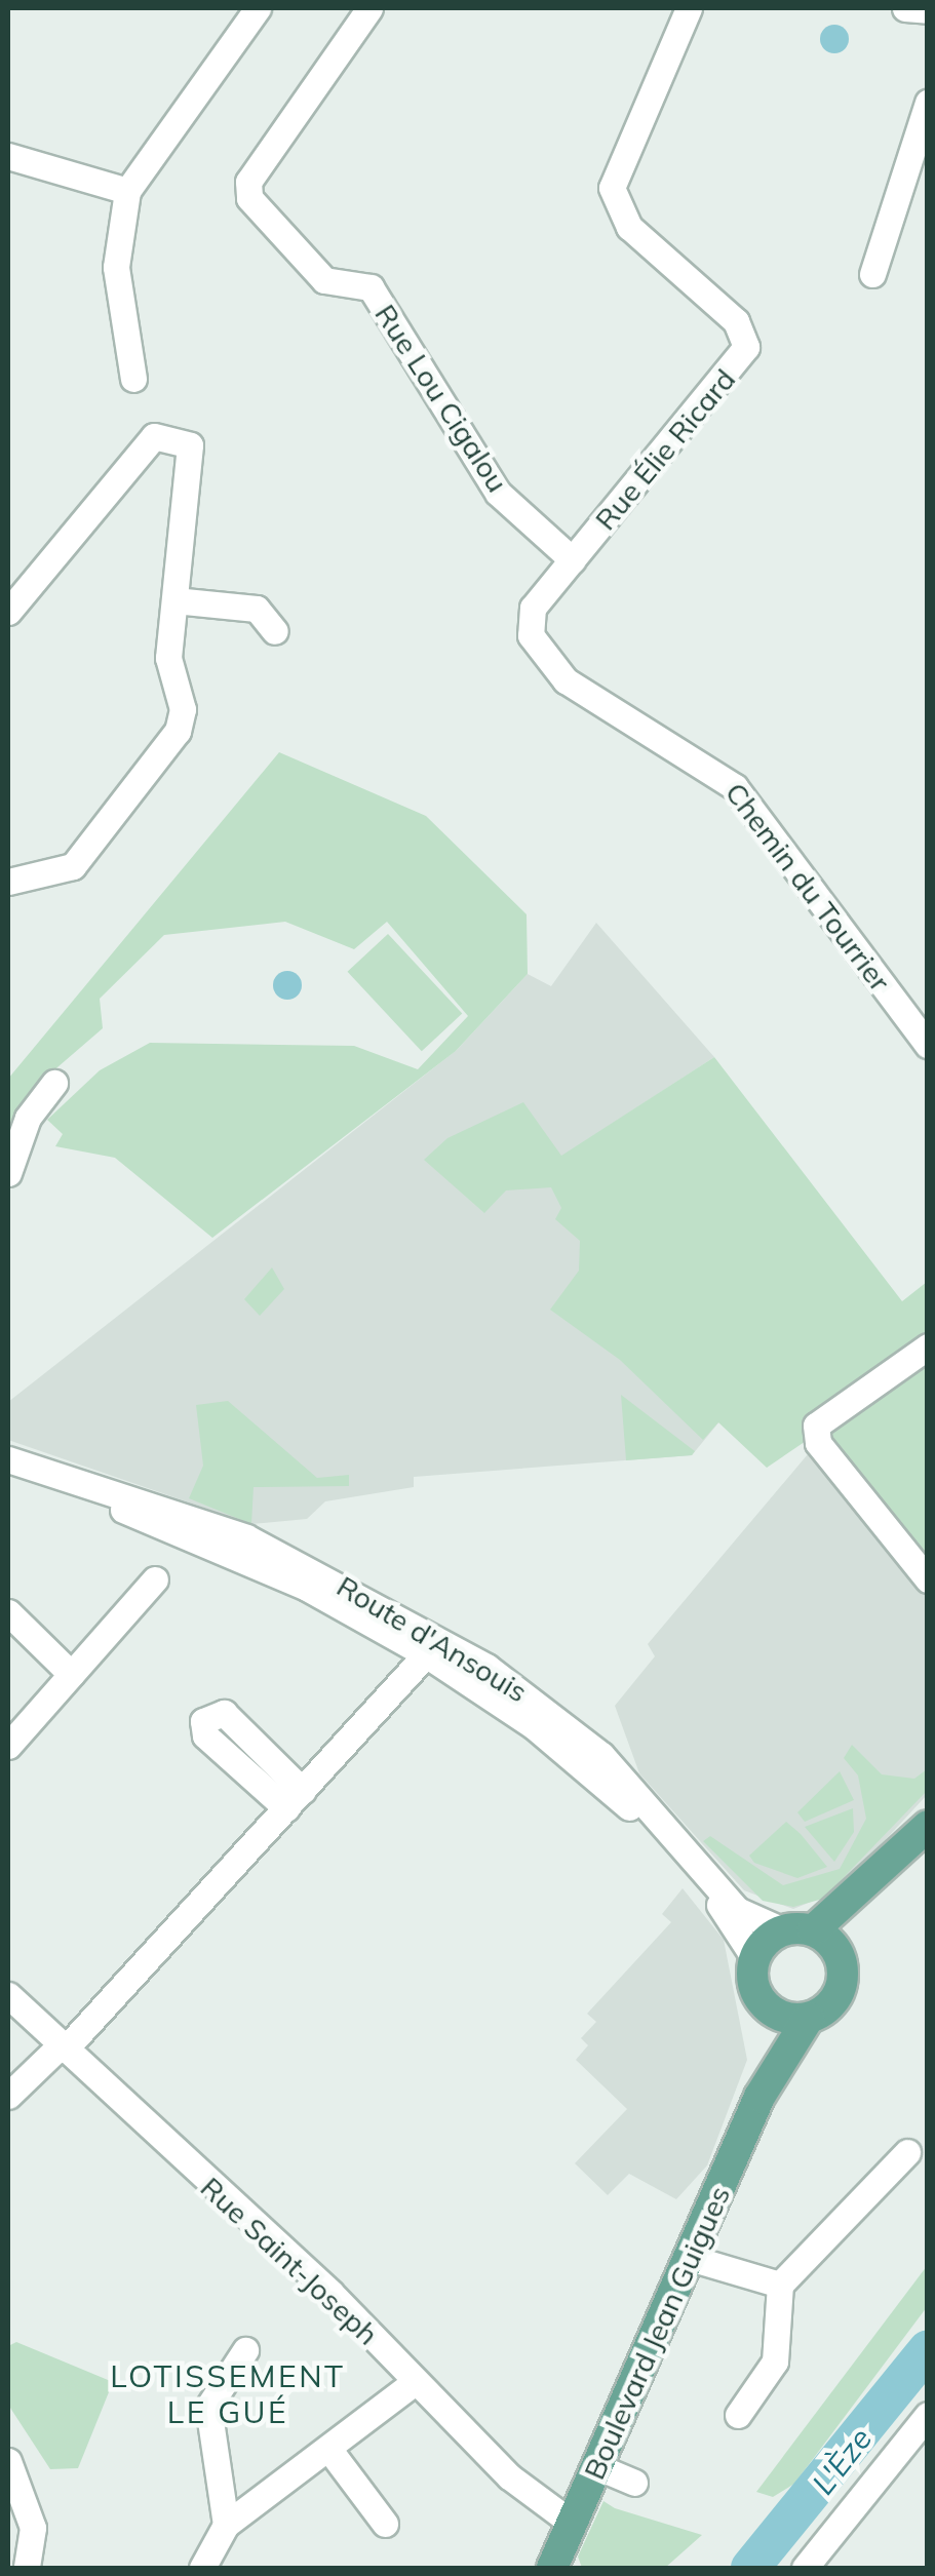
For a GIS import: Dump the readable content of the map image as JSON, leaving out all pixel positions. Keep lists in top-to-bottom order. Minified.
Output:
{"streets":{"main road":["Boulevard Jean Guigues"],"street":["Rue Lou Cigalou","Rue Élie Ricard","Chemin du Tourrier","Route d'Ansouis","Rue Saint-Joseph"]},"crossings":[["Rue Lou Cigalou","Rue Élie Ricard"],["Rue Élie Ricard","Chemin du Tourrier"],["Route d'Ansouis","Boulevard Jean Guigues"],["Rue Saint-Joseph","Boulevard Jean Guigues"]],"districts":["LOTISSEMENT LE GUÉ"],"water":["L'Èze"]}
